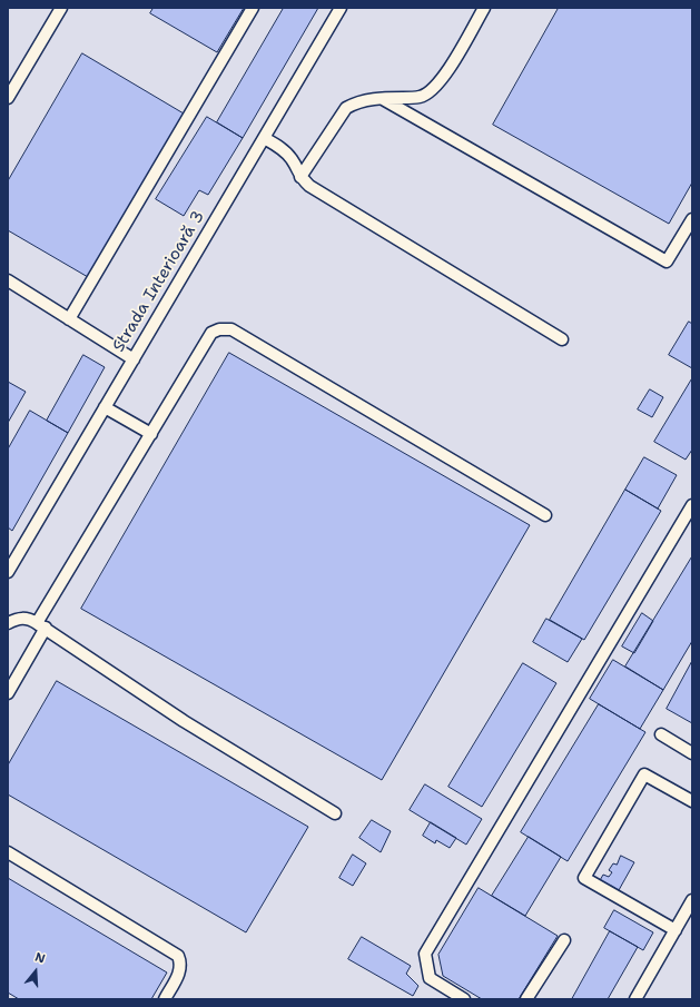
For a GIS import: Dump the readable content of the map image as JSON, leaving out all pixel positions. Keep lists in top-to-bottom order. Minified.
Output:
{"streets":{"lane":["Strada Interioară 3"]},"north":"top"}
